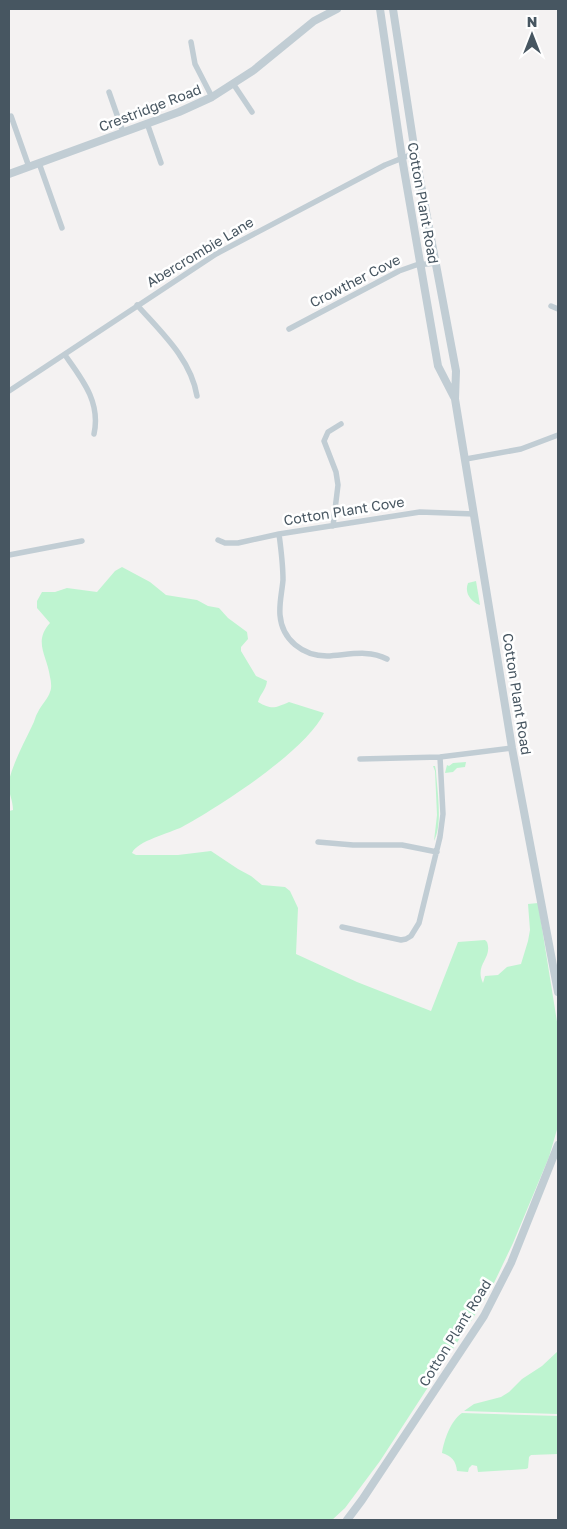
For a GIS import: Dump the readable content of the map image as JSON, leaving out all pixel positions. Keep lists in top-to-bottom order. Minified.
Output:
{"streets":{"street":["Crestridge Road","Cotton Plant Road","Abercrombie Lane","Crowther Cove","Cotton Plant Cove"]},"crossings":[["Cotton Plant Road","Abercrombie Lane"],["Cotton Plant Road","Crowther Cove"],["Cotton Plant Road","Cotton Plant Cove"]],"north":"top"}
